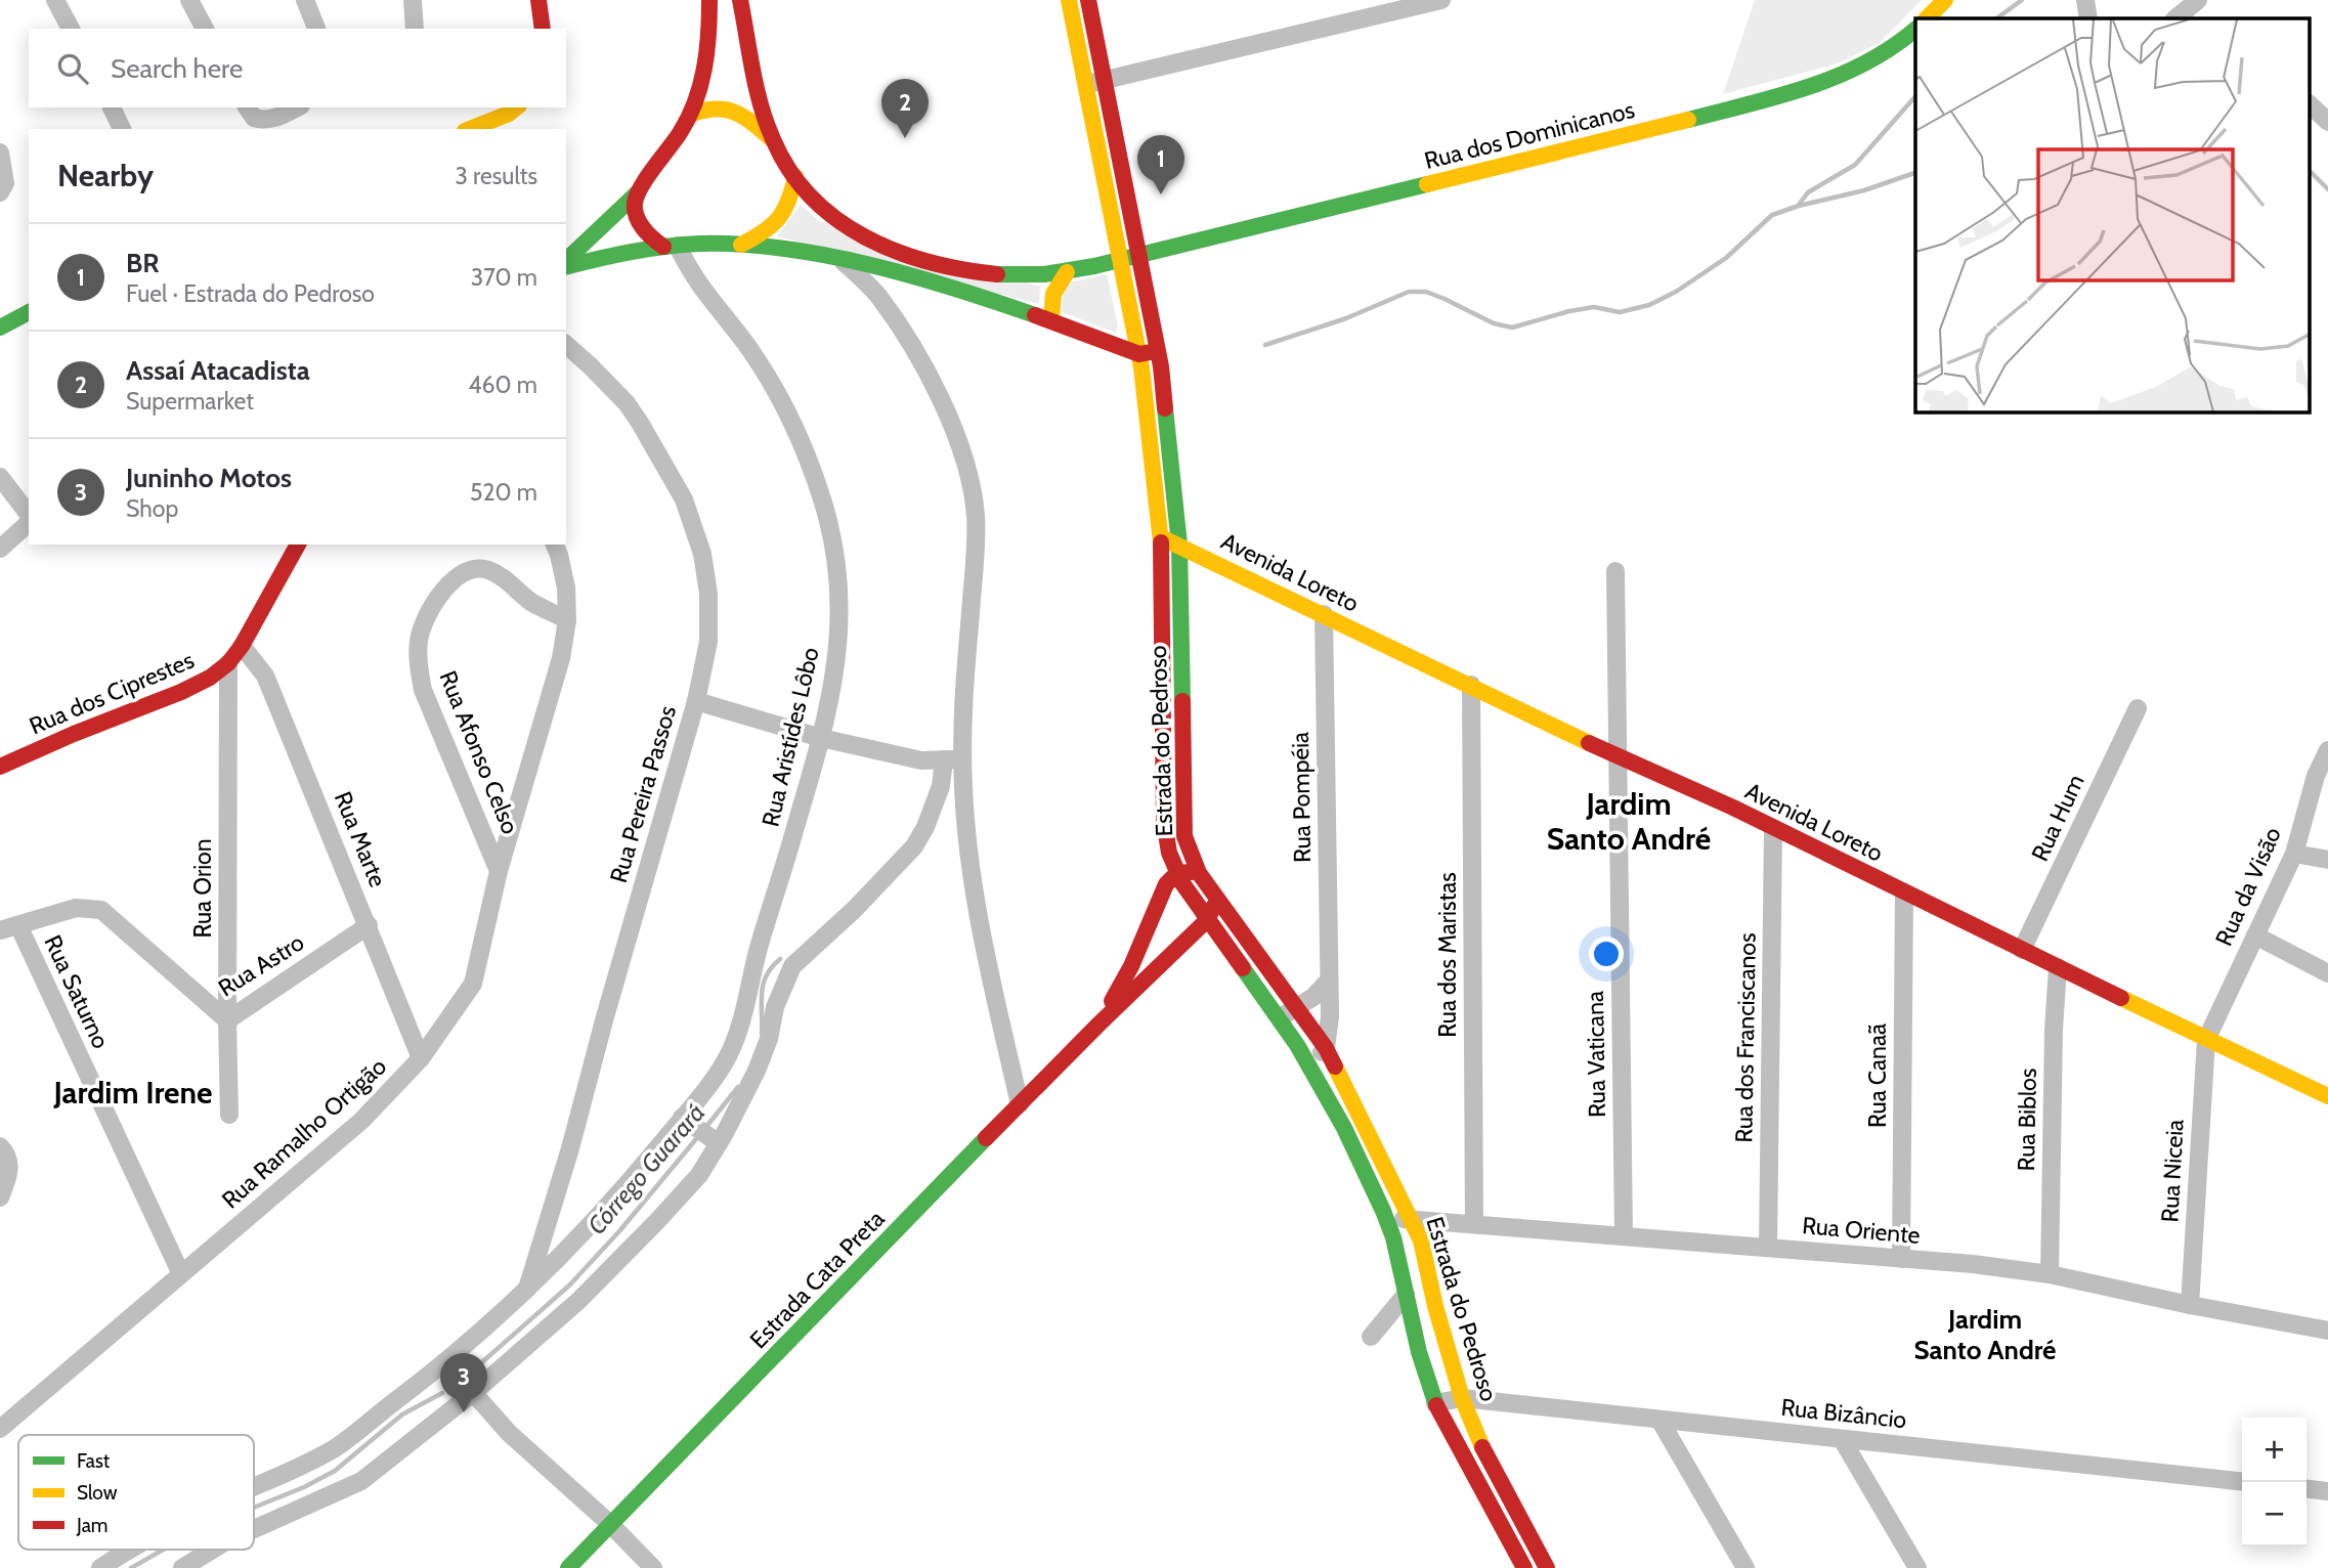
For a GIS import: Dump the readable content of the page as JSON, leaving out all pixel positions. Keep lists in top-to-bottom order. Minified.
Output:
{"streets":{"main road":["Rua dos Dominicanos","Avenida Loreto","Rua dos Ciprestes","Estrada do Pedroso","Estrada Cata Preta"],"street":["Rua Aristídes Lôbo","Rua Afonso Celso","Rua Pereira Passos","Rua Pompéia","Rua Hum","Rua Marte","Rua da Visão","Rua Orion","Rua dos Maristas","Rua Astro","Rua Saturno","Rua dos Franciscanos","Rua Vaticana","Rua Canaã","Rua Biblos","Rua Ramalho Ortigão","Rua Niceia","Rua Oriente","Rua Bizâncio"]},"crossings":[["Rua dos Dominicanos","Rua Aristídes Lôbo"],["Rua dos Dominicanos","Estrada do Pedroso"],["Avenida Loreto","Estrada do Pedroso"],["Avenida Loreto","Rua Pompéia"],["Avenida Loreto","Rua Hum"],["Avenida Loreto","Rua da Visão"],["Avenida Loreto","Rua dos Maristas"],["Avenida Loreto","Rua dos Franciscanos"],["Avenida Loreto","Rua Vaticana"],["Avenida Loreto","Rua Canaã"],["Avenida Loreto","Rua Biblos"],["Avenida Loreto","Rua Niceia"],["Rua dos Ciprestes","Rua Marte"],["Rua dos Ciprestes","Rua Orion"],["Rua Aristídes Lôbo","Rua Pereira Passos"],["Estrada do Pedroso","Rua Pompéia"],["Estrada do Pedroso","Rua Oriente"],["Estrada do Pedroso","Estrada Cata Preta"],["Estrada do Pedroso","Rua Bizâncio"],["Rua Afonso Celso","Rua Ramalho Ortigão"],["Rua Marte","Rua Astro"],["Rua Marte","Rua Ramalho Ortigão"],["Rua da Visão","Rua Niceia"],["Rua Orion","Rua Astro"],["Rua dos Maristas","Rua Oriente"],["Rua Astro","Rua Saturno"],["Rua Saturno","Rua Ramalho Ortigão"],["Rua dos Franciscanos","Rua Oriente"],["Rua Vaticana","Rua Oriente"],["Rua Canaã","Rua Oriente"],["Rua Biblos","Rua Oriente"],["Rua Niceia","Rua Oriente"]],"districts":["Jardim Santo André","Jardim Irene","Jardim Santo André"],"water":["Córrego Guarará"],"legend":["Fast","Slow","Jam"],"page":{"search":"Search here","pins":["2","1","3"],"heading":["Nearby","3 results"],"list":[{"mark":"1","name":"BR","note":"Fuel · Estrada do Pedroso","value":"370 m"},{"mark":"2","name":"Assaí Atacadista","note":"Supermarket","value":"460 m"},{"mark":"3","name":"Juninho Motos","note":"Shop","value":"520 m"}],"map_buttons":["+","−"]}}
